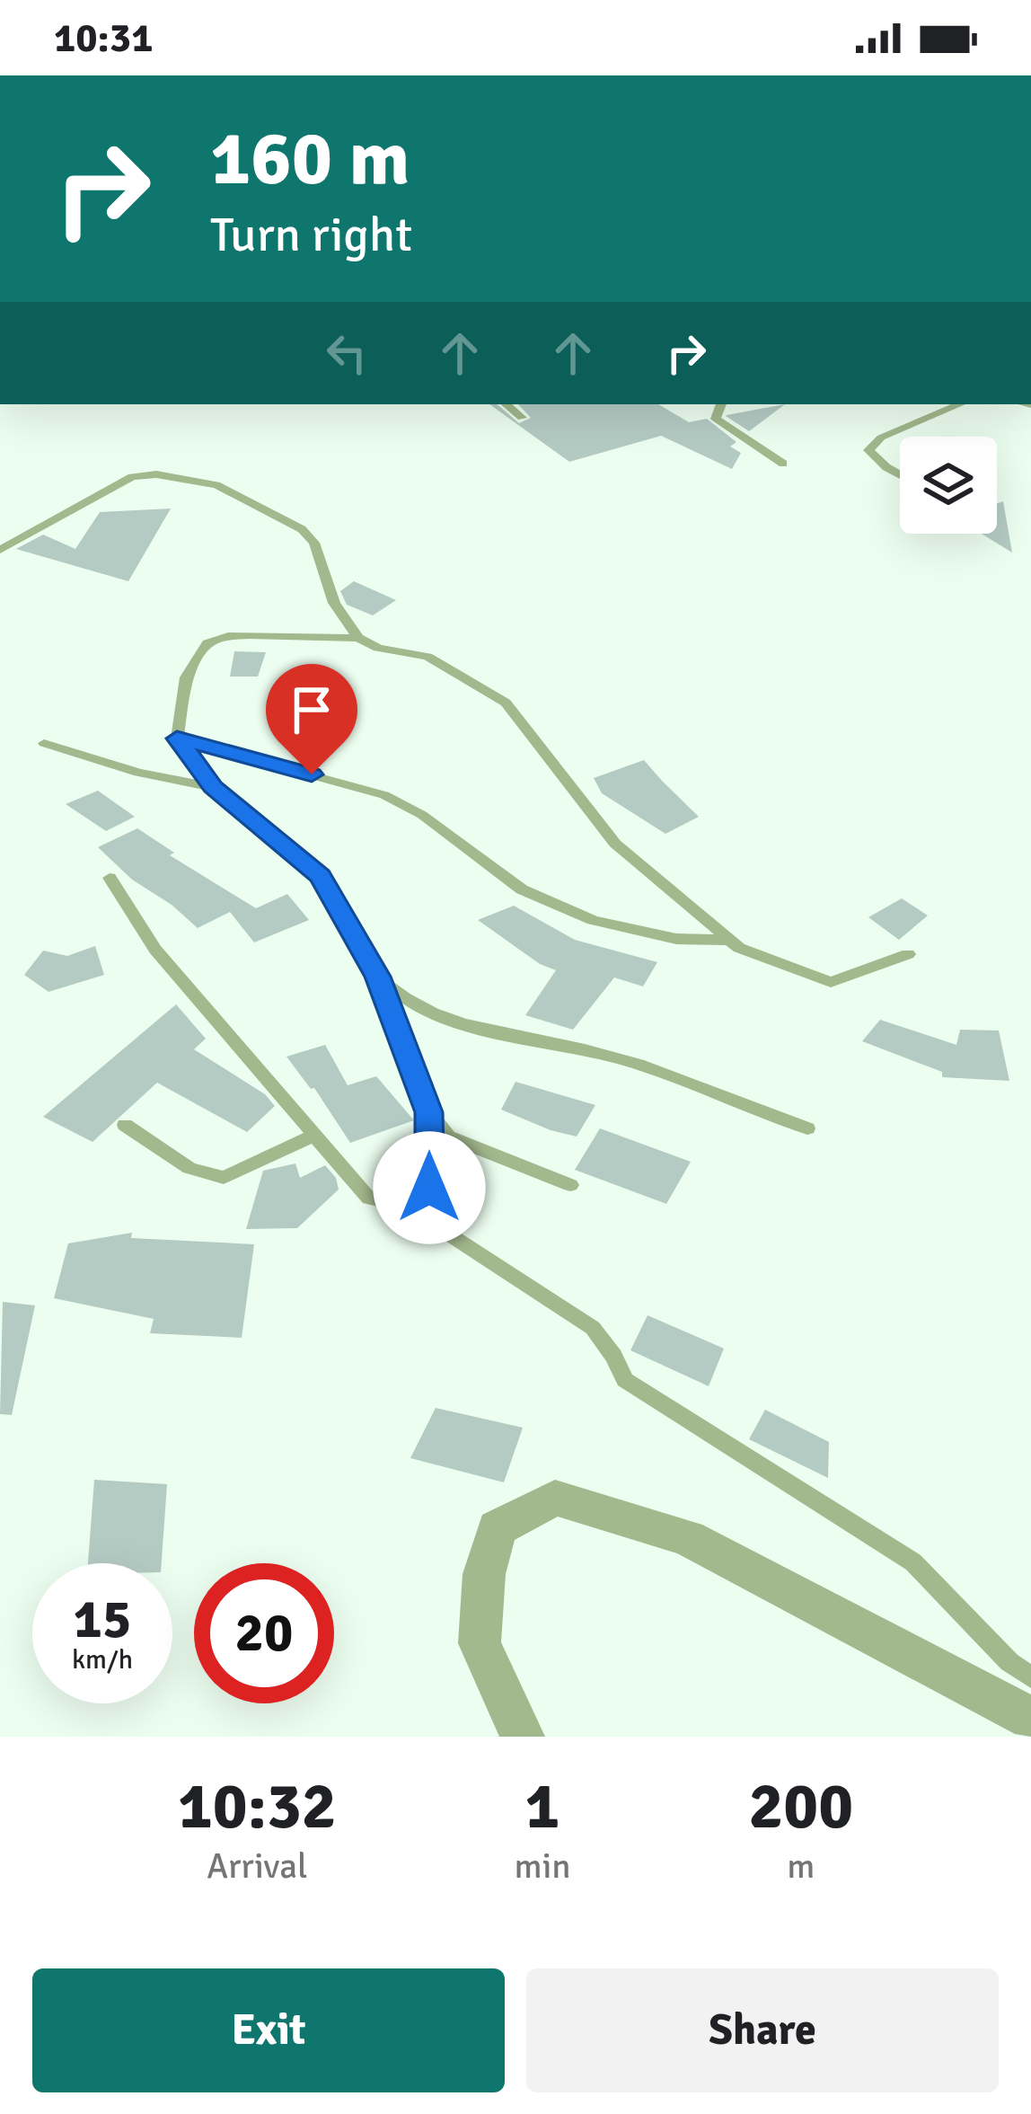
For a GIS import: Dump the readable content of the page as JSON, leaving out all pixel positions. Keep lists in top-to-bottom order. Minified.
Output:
{"page":{"status":"10:31","turn":["160 m","Turn right"],"speed":"15 km/h","limit":"20","eta":["10:32","Arrival","1","min","200","m"],"buttons":["Exit","Share"]}}
